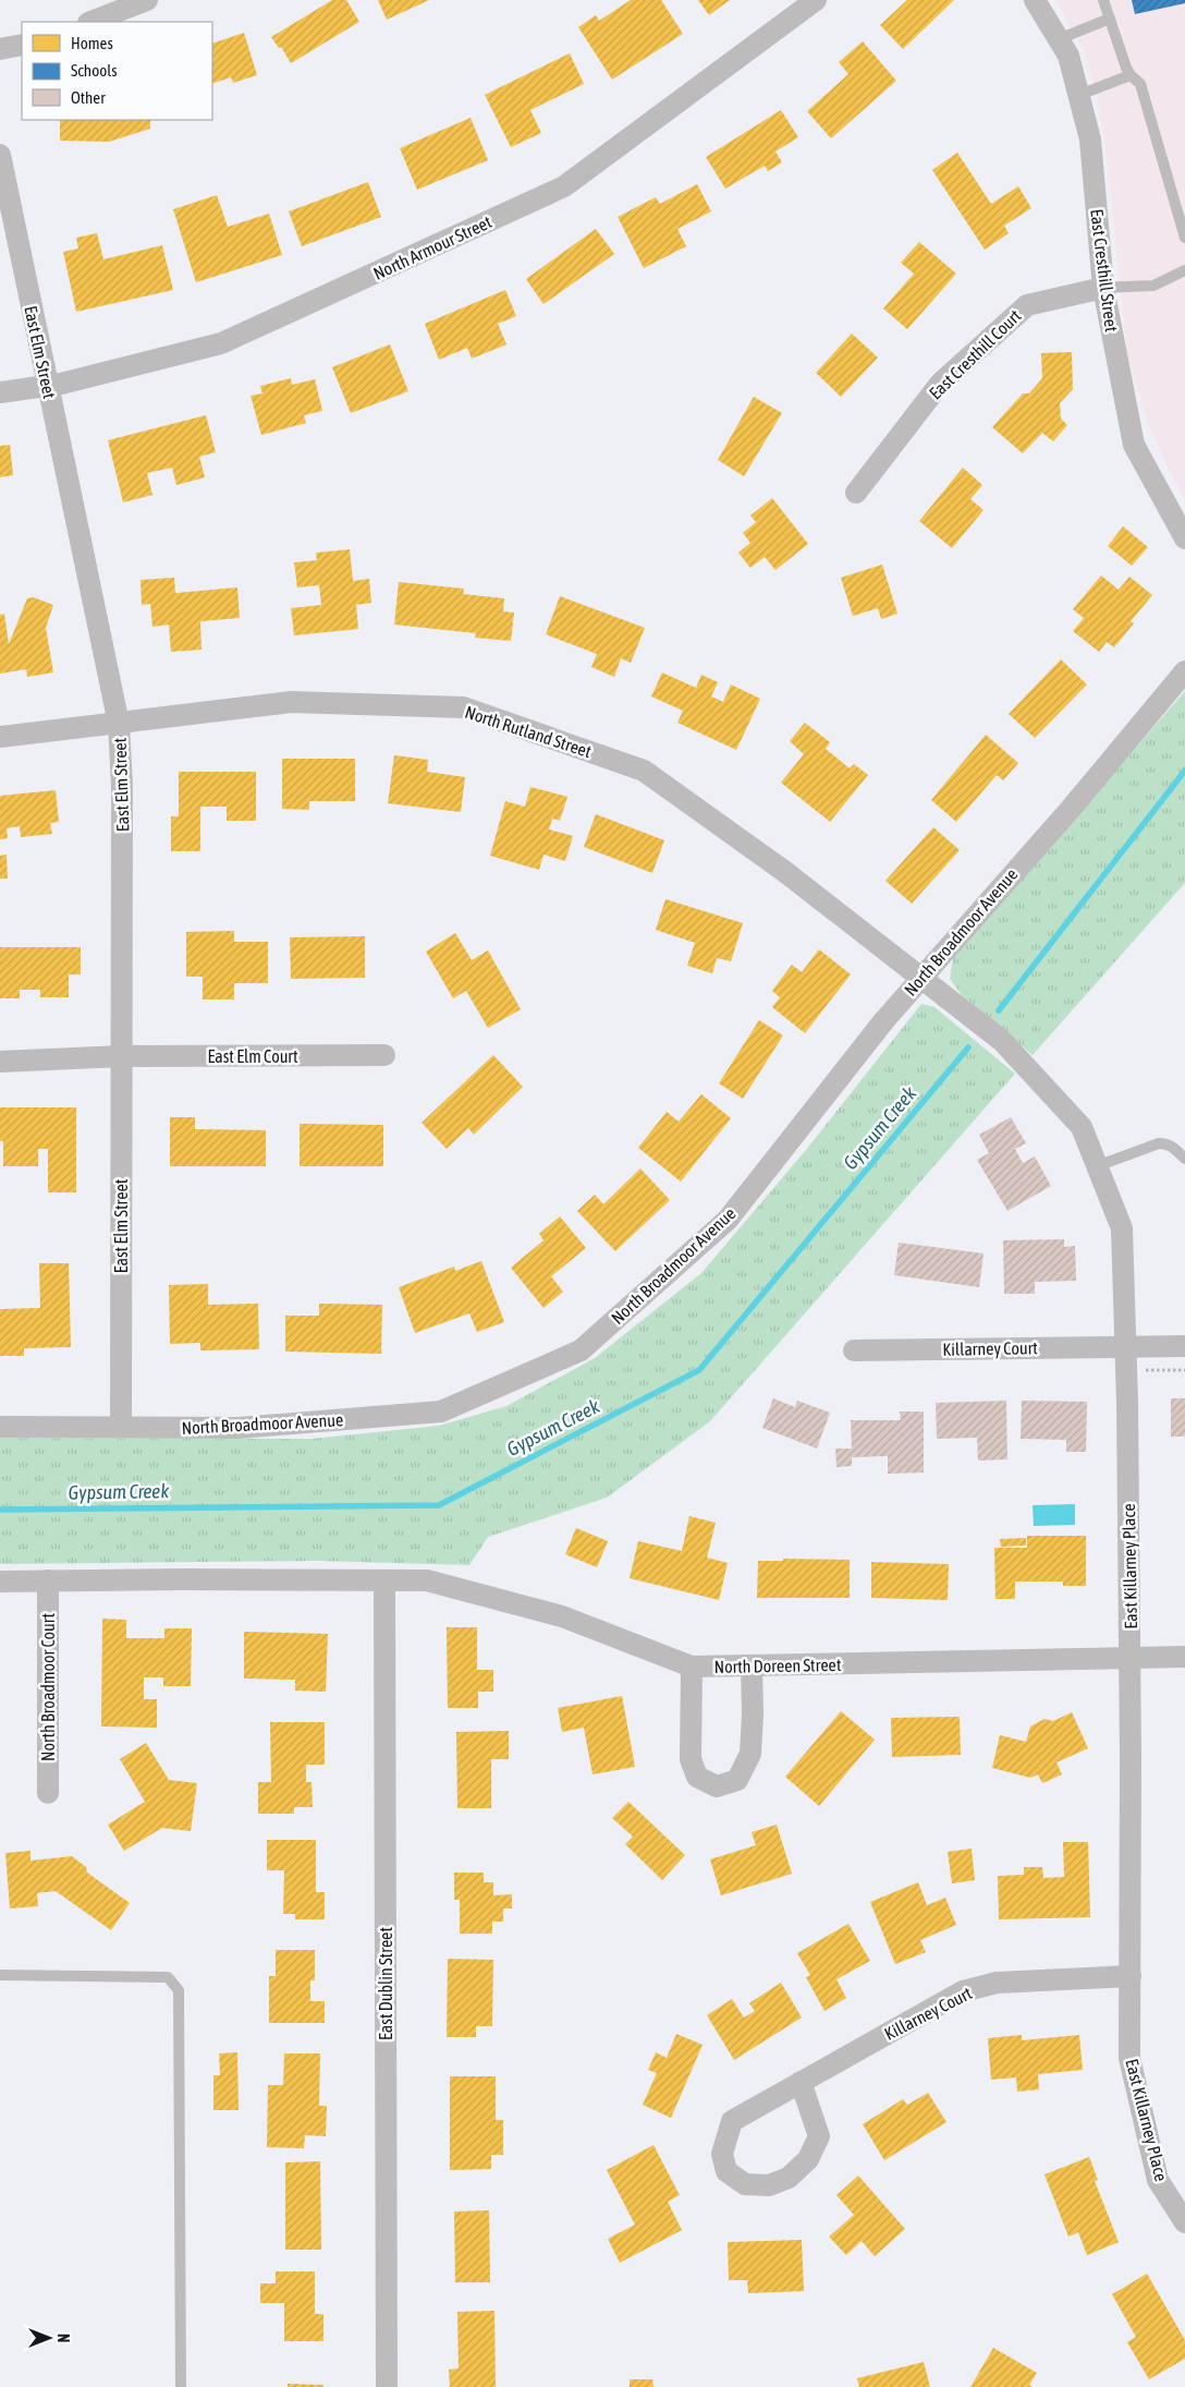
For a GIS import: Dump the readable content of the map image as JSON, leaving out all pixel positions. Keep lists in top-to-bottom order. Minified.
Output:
{"streets":{"street":["North Armour Street","East Cresthill Street","East Elm Street","East Cresthill Court","North Rutland Street","North Broadmoor Avenue","East Elm Court","Killarney Court","East Killarney Place","North Doreen Street","North Broadmoor Court","East Dublin Street"]},"crossings":[["North Armour Street","East Elm Street"],["East Cresthill Street","East Cresthill Court"],["East Elm Street","North Rutland Street"],["East Elm Street","North Broadmoor Avenue"],["East Elm Street","East Elm Court"],["North Rutland Street","North Broadmoor Avenue"],["North Rutland Street","East Killarney Place"],["North Broadmoor Avenue","East Killarney Place"],["Killarney Court","East Killarney Place"],["East Killarney Place","North Doreen Street"],["North Doreen Street","East Dublin Street"]],"water":["Gypsum Creek"],"legend":["Homes","Schools","Other"],"north":"right"}
